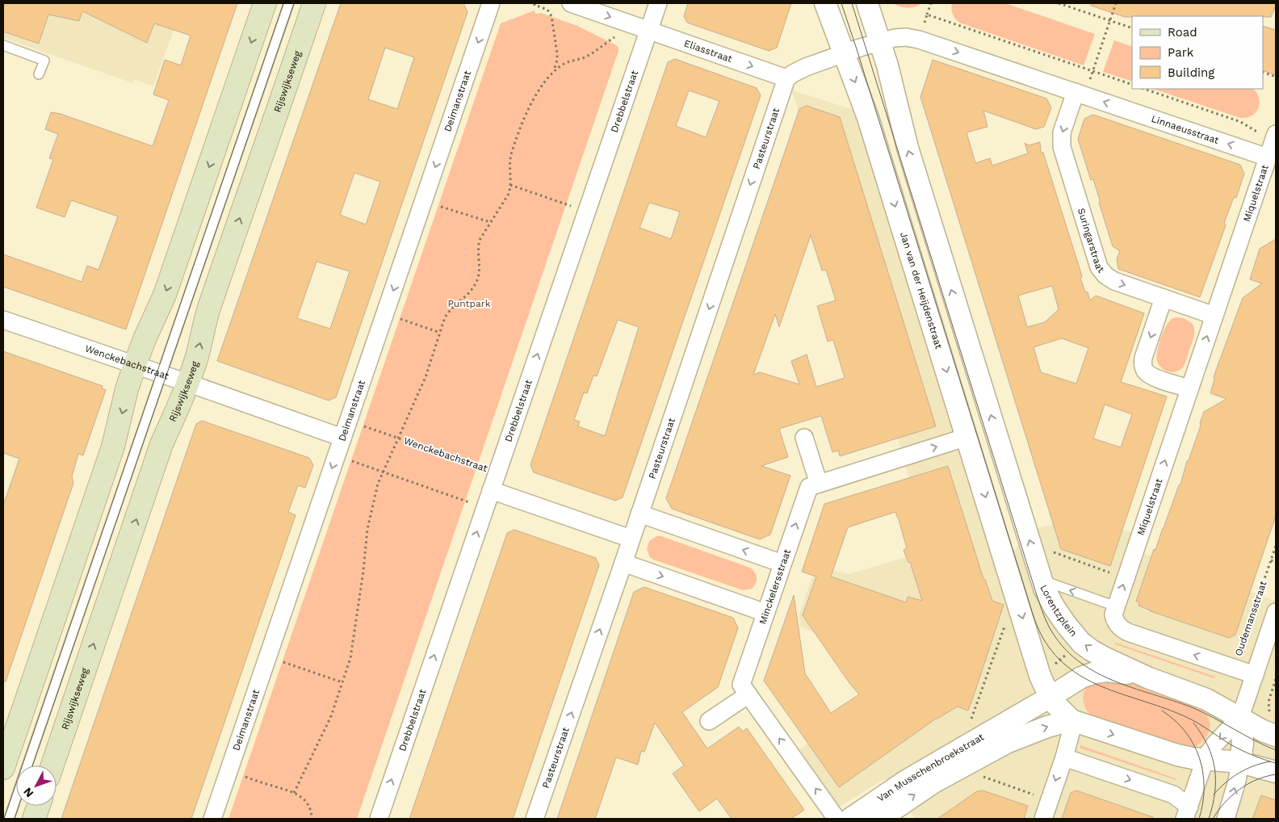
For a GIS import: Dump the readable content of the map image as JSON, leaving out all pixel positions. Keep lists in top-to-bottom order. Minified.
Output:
{"streets":{"main road":["Rijswijkseweg"],"street":["Eliasstraat","Deimanstraat","Drebbelstraat","Linnaeusstraat","Pasteurstraat","Miquelstraat","Suringarstraat","Jan van der Heijdenstraat","Wenckebachstraat","Minckelersstraat","Lorentzplein","Van Musschenbroekstraat"],"path":["Oudemansstraat"]},"crossings":[["Eliasstraat","Drebbelstraat"],["Eliasstraat","Pasteurstraat"],["Rijswijkseweg","Wenckebachstraat"],["Deimanstraat","Wenckebachstraat"],["Drebbelstraat","Wenckebachstraat"],["Linnaeusstraat","Miquelstraat"],["Linnaeusstraat","Suringarstraat"],["Linnaeusstraat","Jan van der Heijdenstraat"],["Miquelstraat","Suringarstraat"],["Miquelstraat","Lorentzplein"],["Miquelstraat","Oudemansstraat"],["Jan van der Heijdenstraat","Minckelersstraat"],["Jan van der Heijdenstraat","Lorentzplein"],["Lorentzplein","Van Musschenbroekstraat"]],"one_way":["Eliasstraat","Deimanstraat","Drebbelstraat","Lorentzplein"],"parks":["Puntpark"],"legend":["Road","Park","Building"],"north":"bottom left"}
